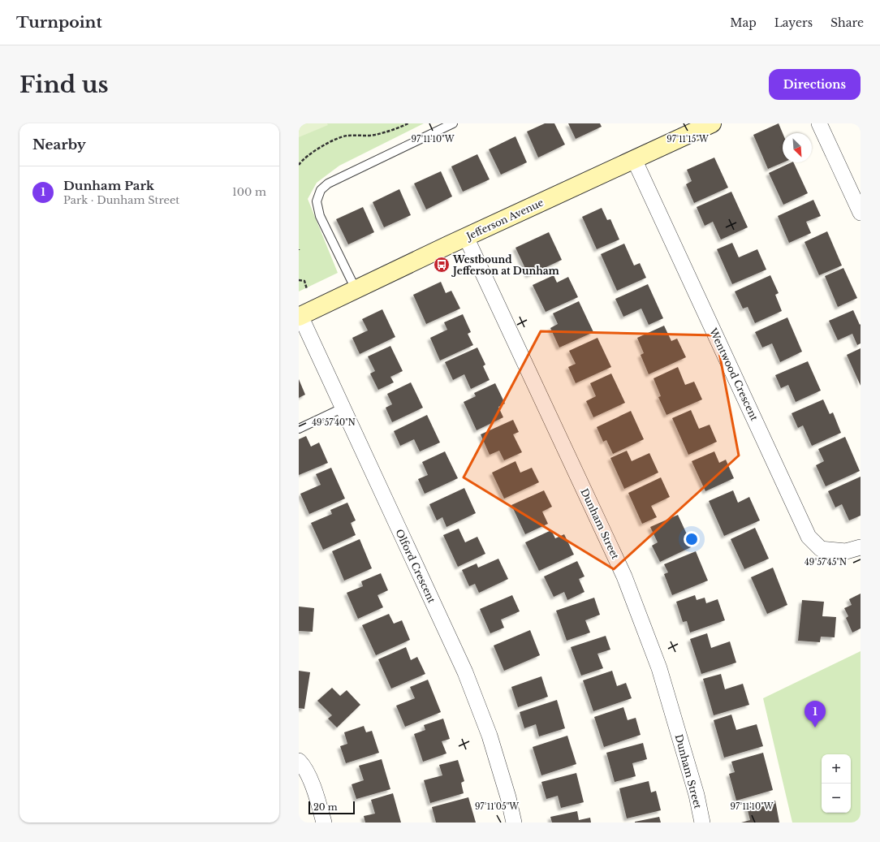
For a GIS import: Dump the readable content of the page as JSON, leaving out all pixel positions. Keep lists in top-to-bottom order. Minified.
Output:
{"streets":{"street":["Jefferson Avenue","Wentwood Crescent","Dunham Street","Olford Crescent"]},"crossings":[["Jefferson Avenue","Wentwood Crescent"],["Jefferson Avenue","Dunham Street"],["Jefferson Avenue","Olford Crescent"]],"places":{"bus stop":["Westbound Jefferson at Dunham"]},"scale_bar":"20 m","north":"bottom right","page":{"header":"Turnpoint","nav":["Map","Layers","Share"],"buttons":"Directions","title":"Find us","heading":"Nearby","list":[{"mark":"1","name":"Dunham Park","note":"Park · Dunham Street","value":"100 m"}],"pins":"1","map_buttons":["+","−"],"scale":"20 m"},"coordinates":["97°11'10\"W","97°11'15\"W","49°57'40\"N","49°57'45\"N","97°11'05\"W"]}
